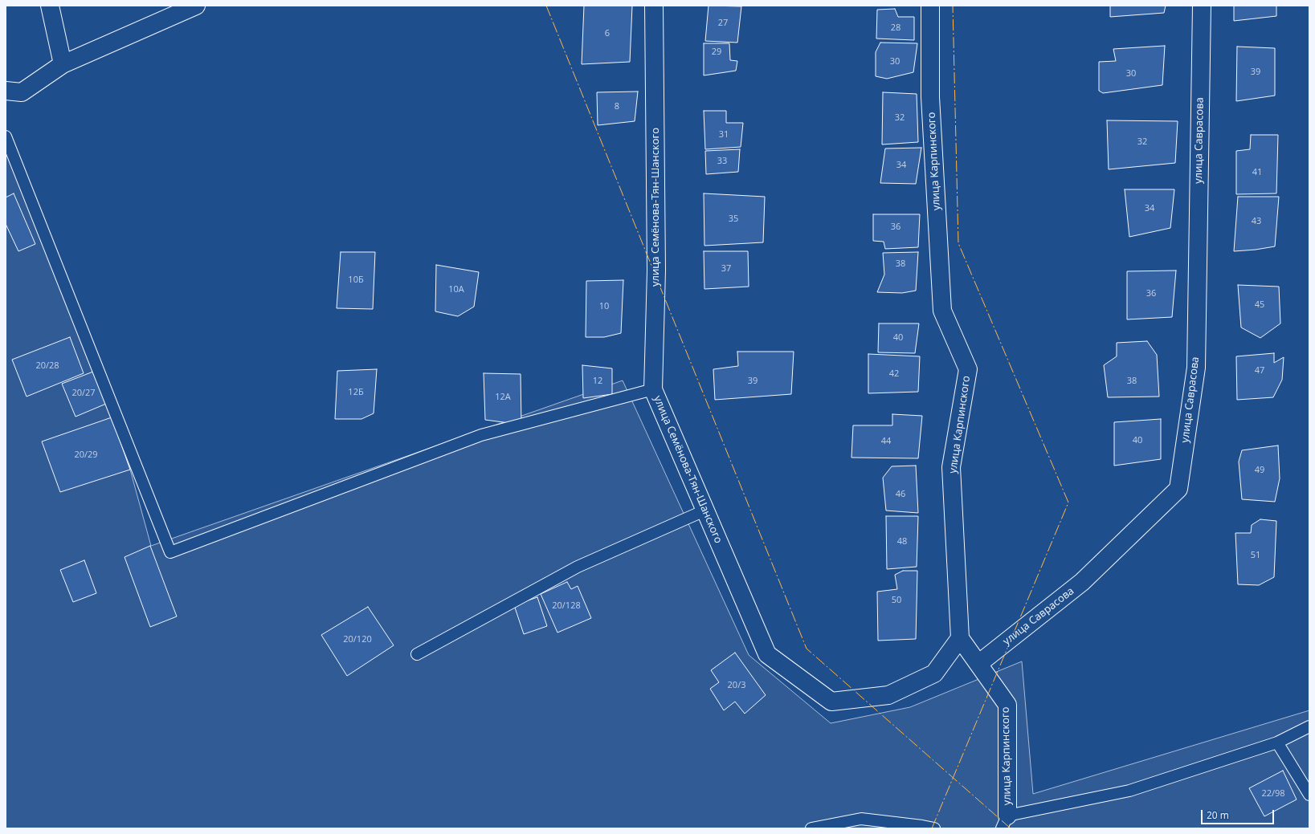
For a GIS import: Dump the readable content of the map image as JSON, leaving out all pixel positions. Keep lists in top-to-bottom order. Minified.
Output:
{"streets":{"street":["улица Саврасова","улица Карпинского","улица Семёнова-Тян-Шанского"]},"crossings":[["улица Саврасова","улица Карпинского"],["улица Карпинского","улица Семёнова-Тян-Шанского"]],"house_numbers":["27","28","6","29","30","39","30","8","32","31","32","33","34","41","34","35","43","36","38","37","10Б","10А","36","45","10","40","20/28","47","42","12","39","38","12Б","20/27","12А","40","44","20/29","49","46","48","51","50","20/128","20/120","20/3","22/98"],"scale_bar":"20 m"}
